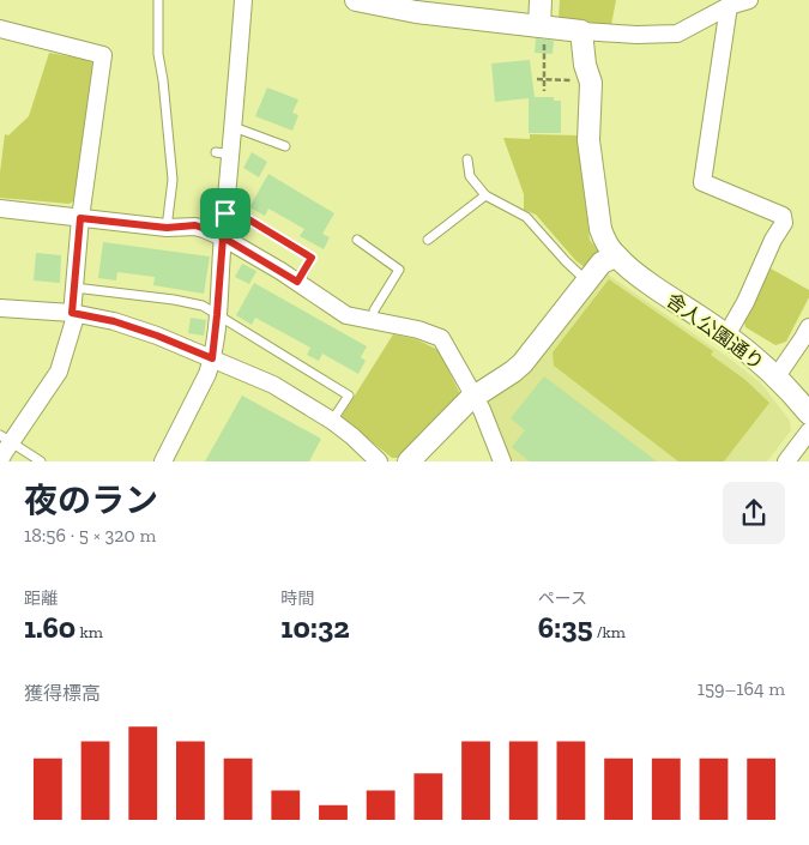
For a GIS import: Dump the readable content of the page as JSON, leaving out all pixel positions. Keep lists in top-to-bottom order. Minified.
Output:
{"streets":{"street":["舎人公園通り"]},"page":{"heading":["夜のラン","18:56 · 5 × 320 m"],"stats":[["距離","1.60 km"],["時間","10:32"],["ペース","6:35 /km"]],"chart":["獲得標高","159–164 m"]}}
